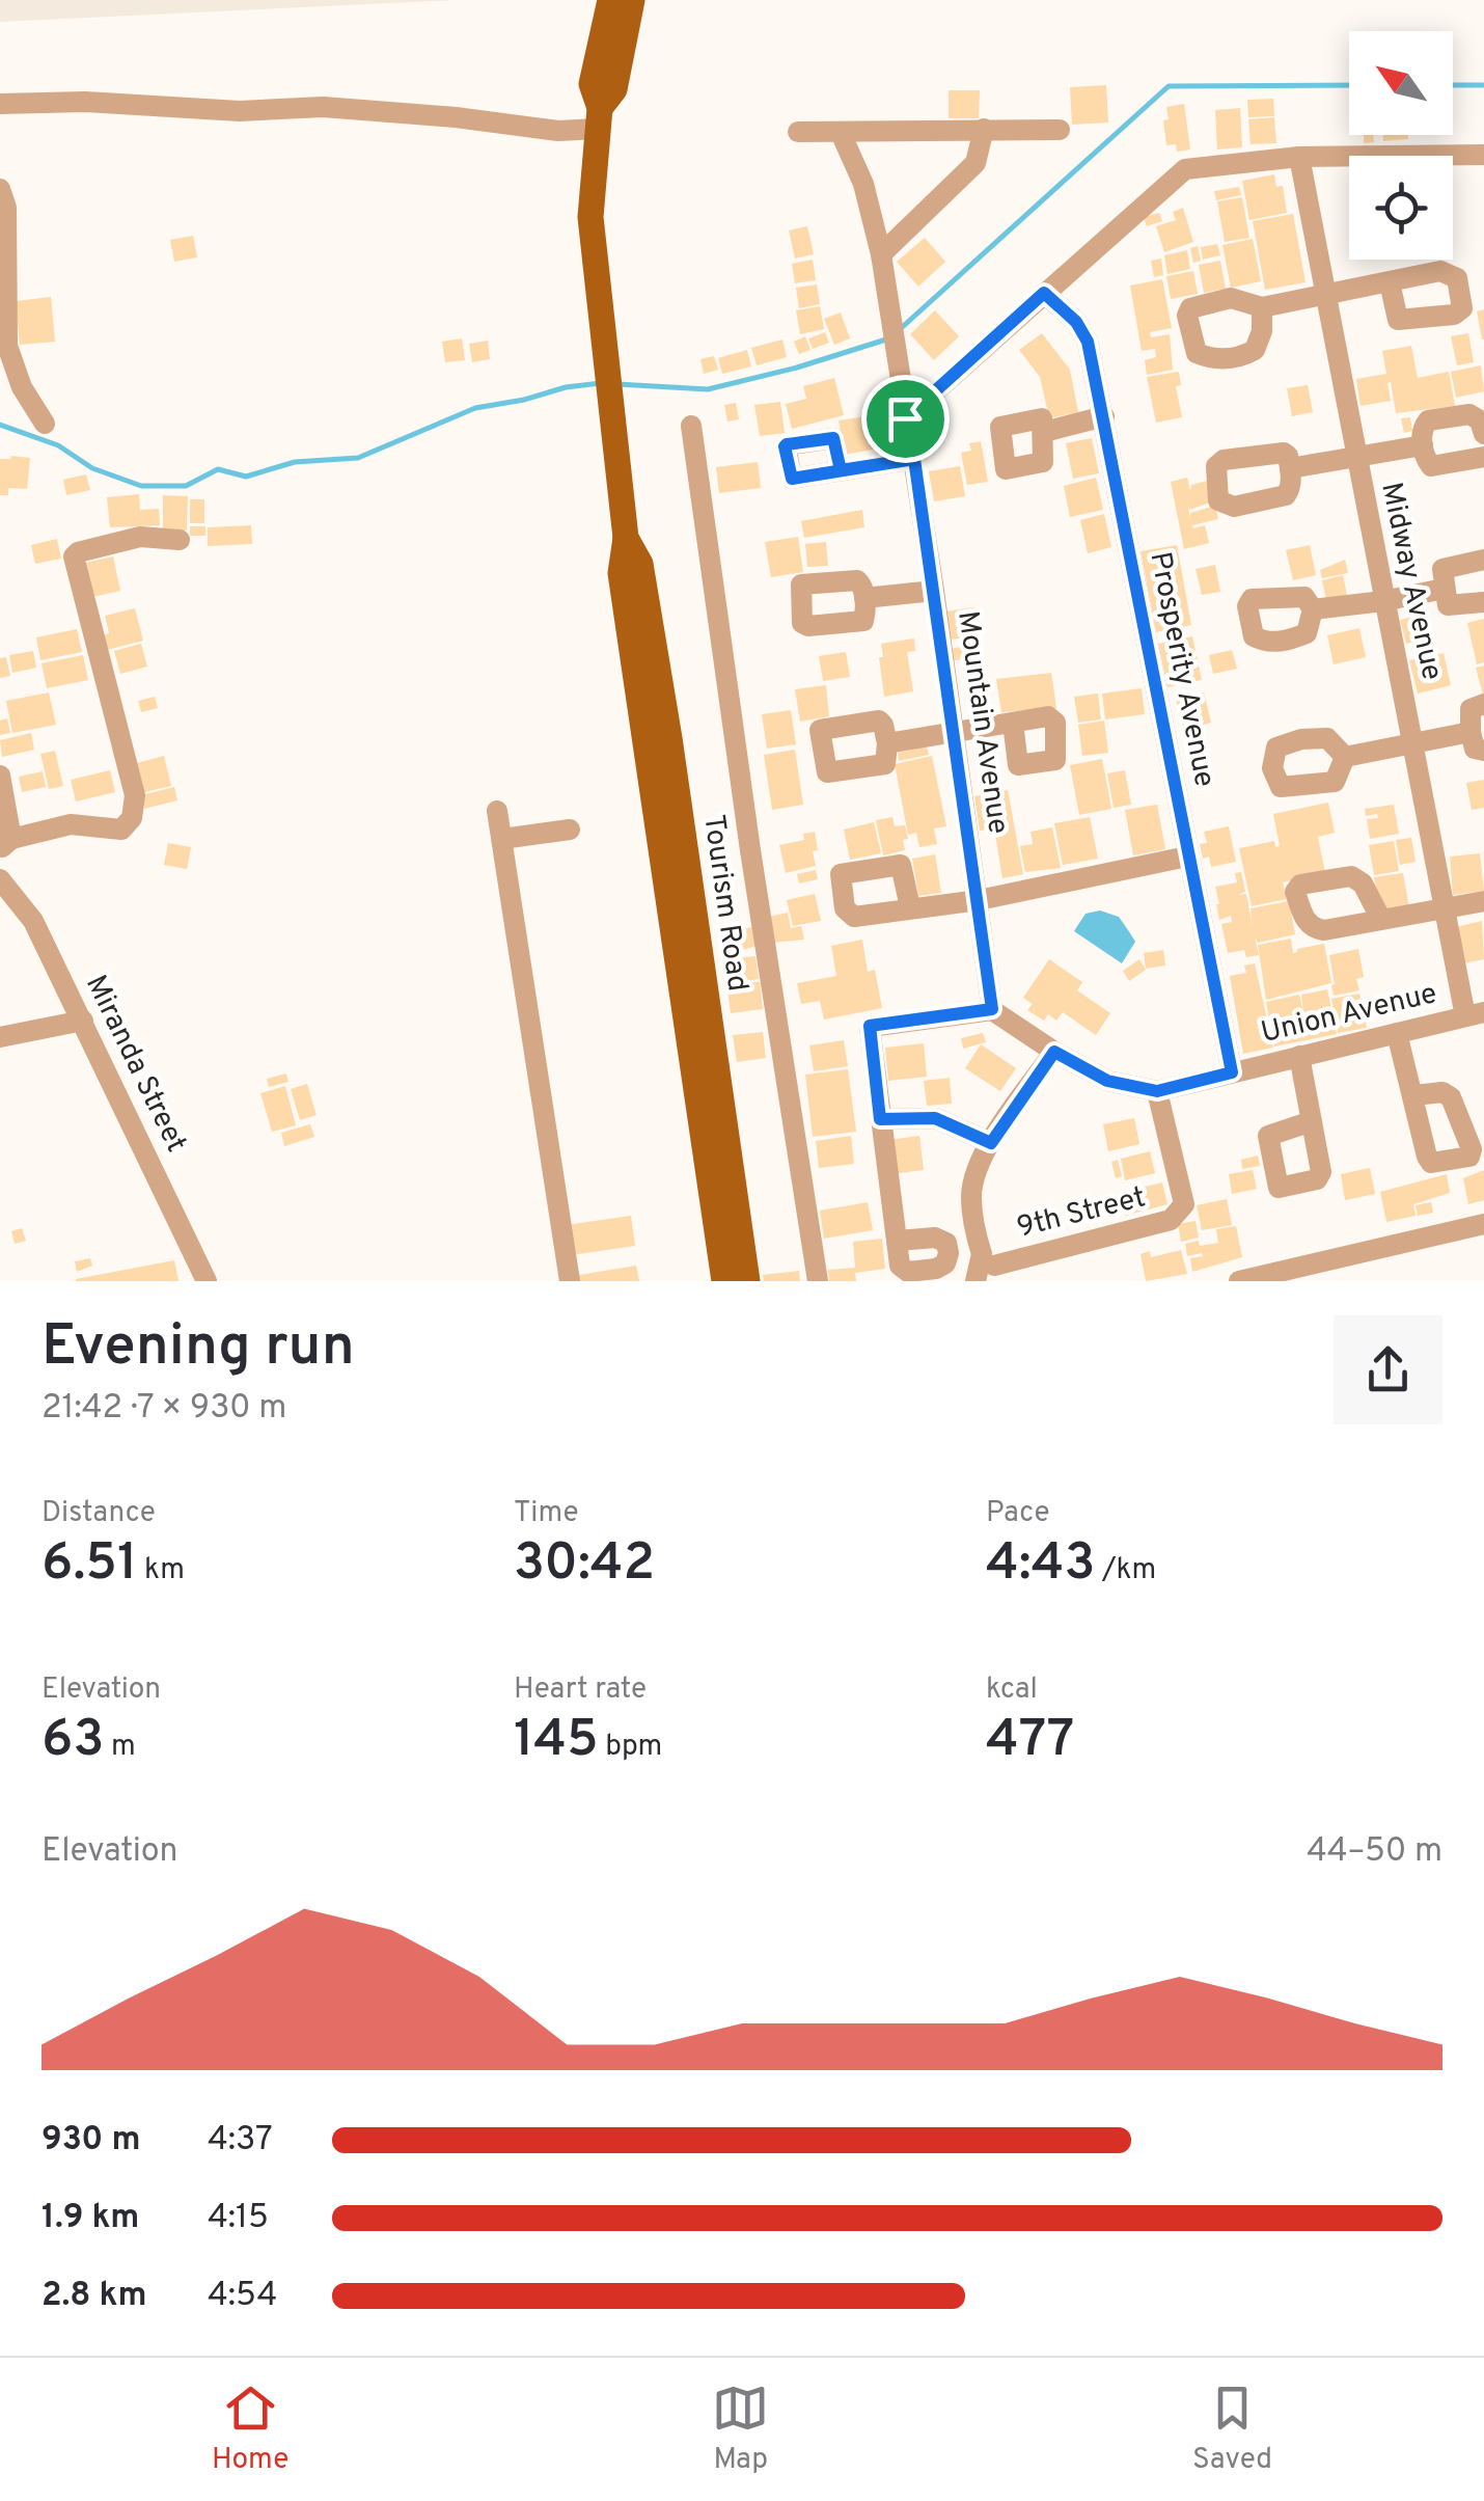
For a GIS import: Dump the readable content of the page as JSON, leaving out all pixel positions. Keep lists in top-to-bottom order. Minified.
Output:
{"streets":{"main road":["Tourism Road"],"street":["Midway Avenue","Prosperity Avenue","Mountain Avenue","Union Avenue","Miranda Street","9th Street"]},"crossings":[["Midway Avenue","Union Avenue"],["Prosperity Avenue","Union Avenue"],["Union Avenue","9th Street"]],"north":"top left","page":{"heading":["Evening run","21:42 · 7 × 930 m"],"stats":[["Distance","6.51 km"],["Time","30:42"],["Pace","4:43 /km"],["Elevation","63 m"],["Heart rate","145 bpm"],["kcal","477"]],"chart":["Elevation","44–50 m"],"list":[{"name":"930 m","note":"4:37"},{"name":"1.9 km","note":"4:15"},{"name":"2.8 km","note":"4:54"}],"tabs":["Home","Map","Saved"]}}
